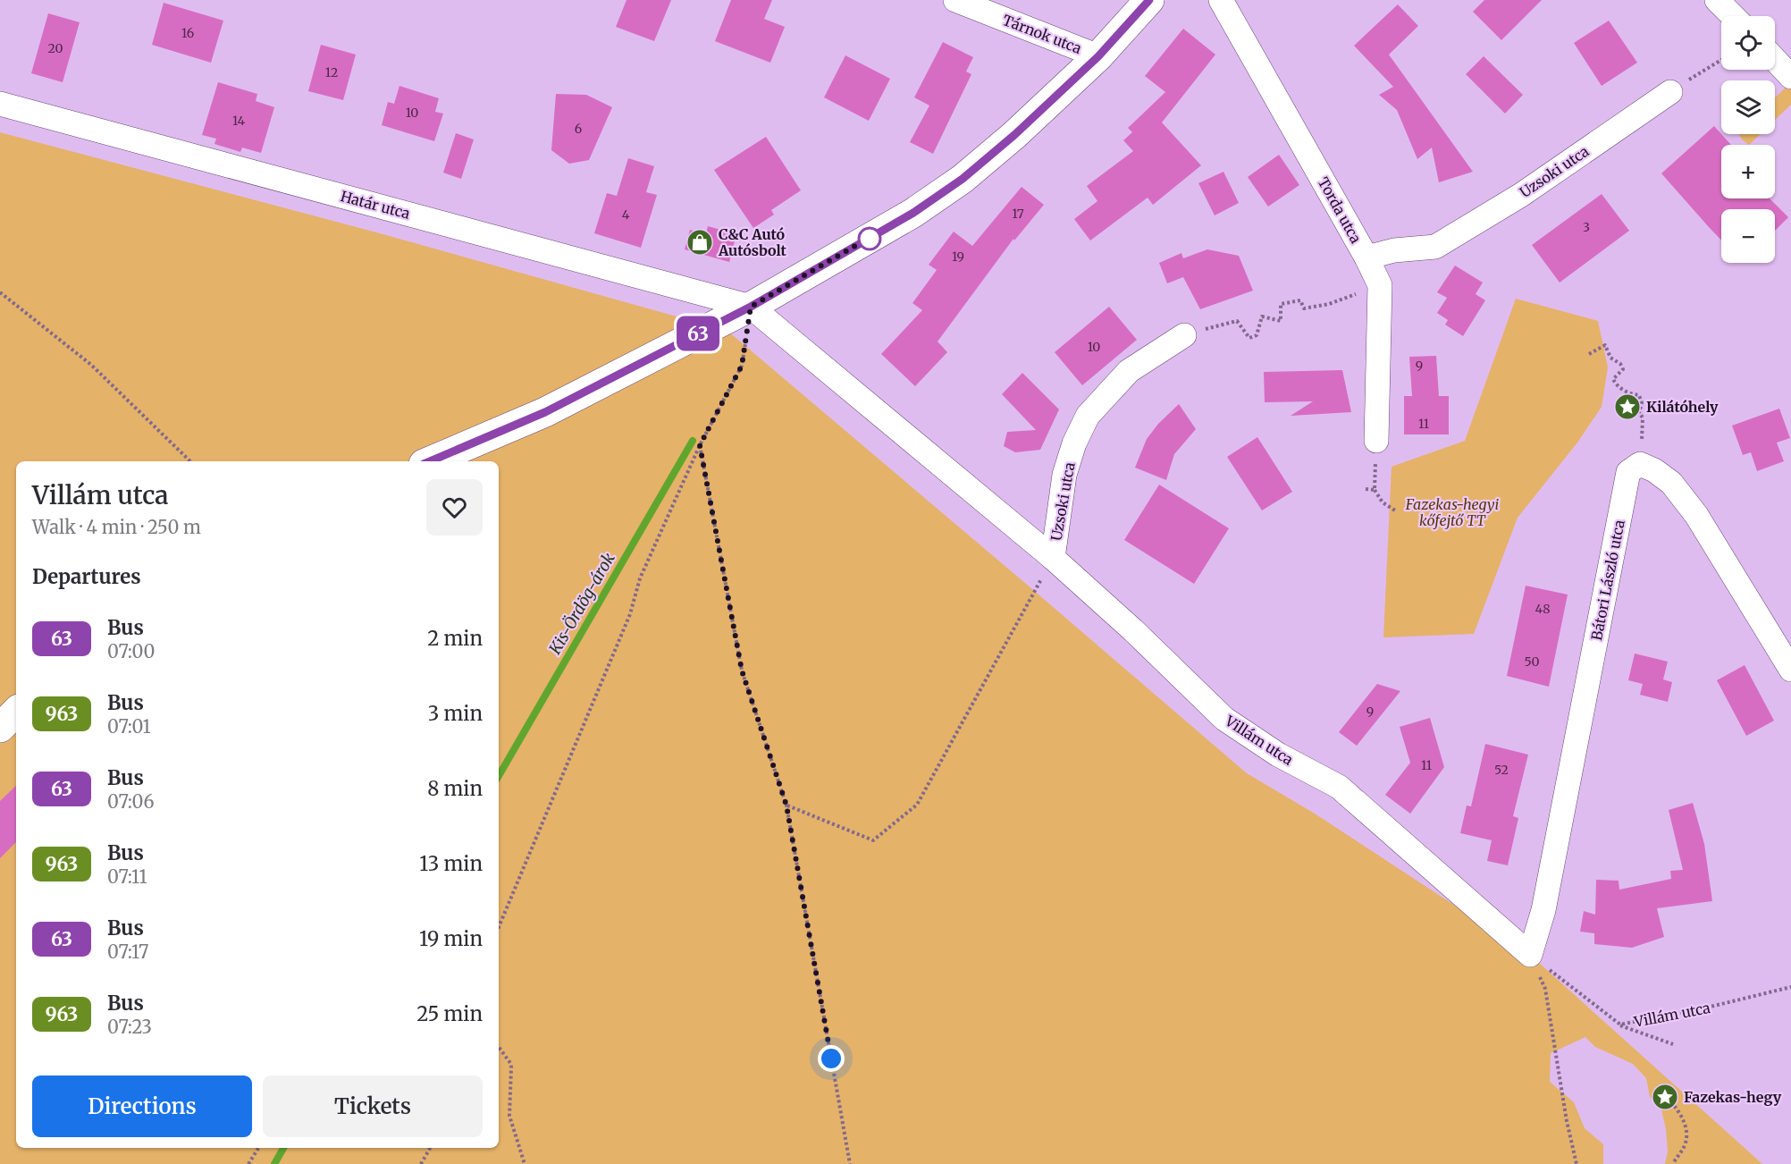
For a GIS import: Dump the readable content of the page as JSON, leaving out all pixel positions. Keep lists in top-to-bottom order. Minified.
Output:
{"streets":{"street":["Tárnok utca","Uzsoki utca","Határ utca","Torda utca","Bátori László utca","Villám utca"]},"crossings":[["Uzsoki utca","Torda utca"],["Uzsoki utca","Villám utca"],["Határ utca","Villám utca"],["Bátori László utca","Villám utca"]],"water":["Kis-Ördög-árok"],"parks":["Fazekas-hegyi kőfejtő TT"],"places":{"shop":["C&C Autó Autósbolt"],"place":["Kilátóhely","Fazekas-hegy"]},"lines":["bus line 63"],"house_numbers":["16","20","12","10","14","6","17","4","3","19","10","9","11","48","50","9","11","52"],"page":{"on_map":"63","map_buttons":["+","−"],"heading":[["Villám utca","Walk · 4 min · 250 m"],"Departures"],"list":[{"mark":"63","name":"Bus","note":"07:00","value":"2 min"},{"mark":"963","name":"Bus","note":"07:01","value":"3 min"},{"mark":"63","name":"Bus","note":"07:06","value":"8 min"},{"mark":"963","name":"Bus","note":"07:11","value":"13 min"},{"mark":"63","name":"Bus","note":"07:17","value":"19 min"},{"mark":"963","name":"Bus","note":"07:23","value":"25 min"}],"buttons":["Directions","Tickets"]}}
